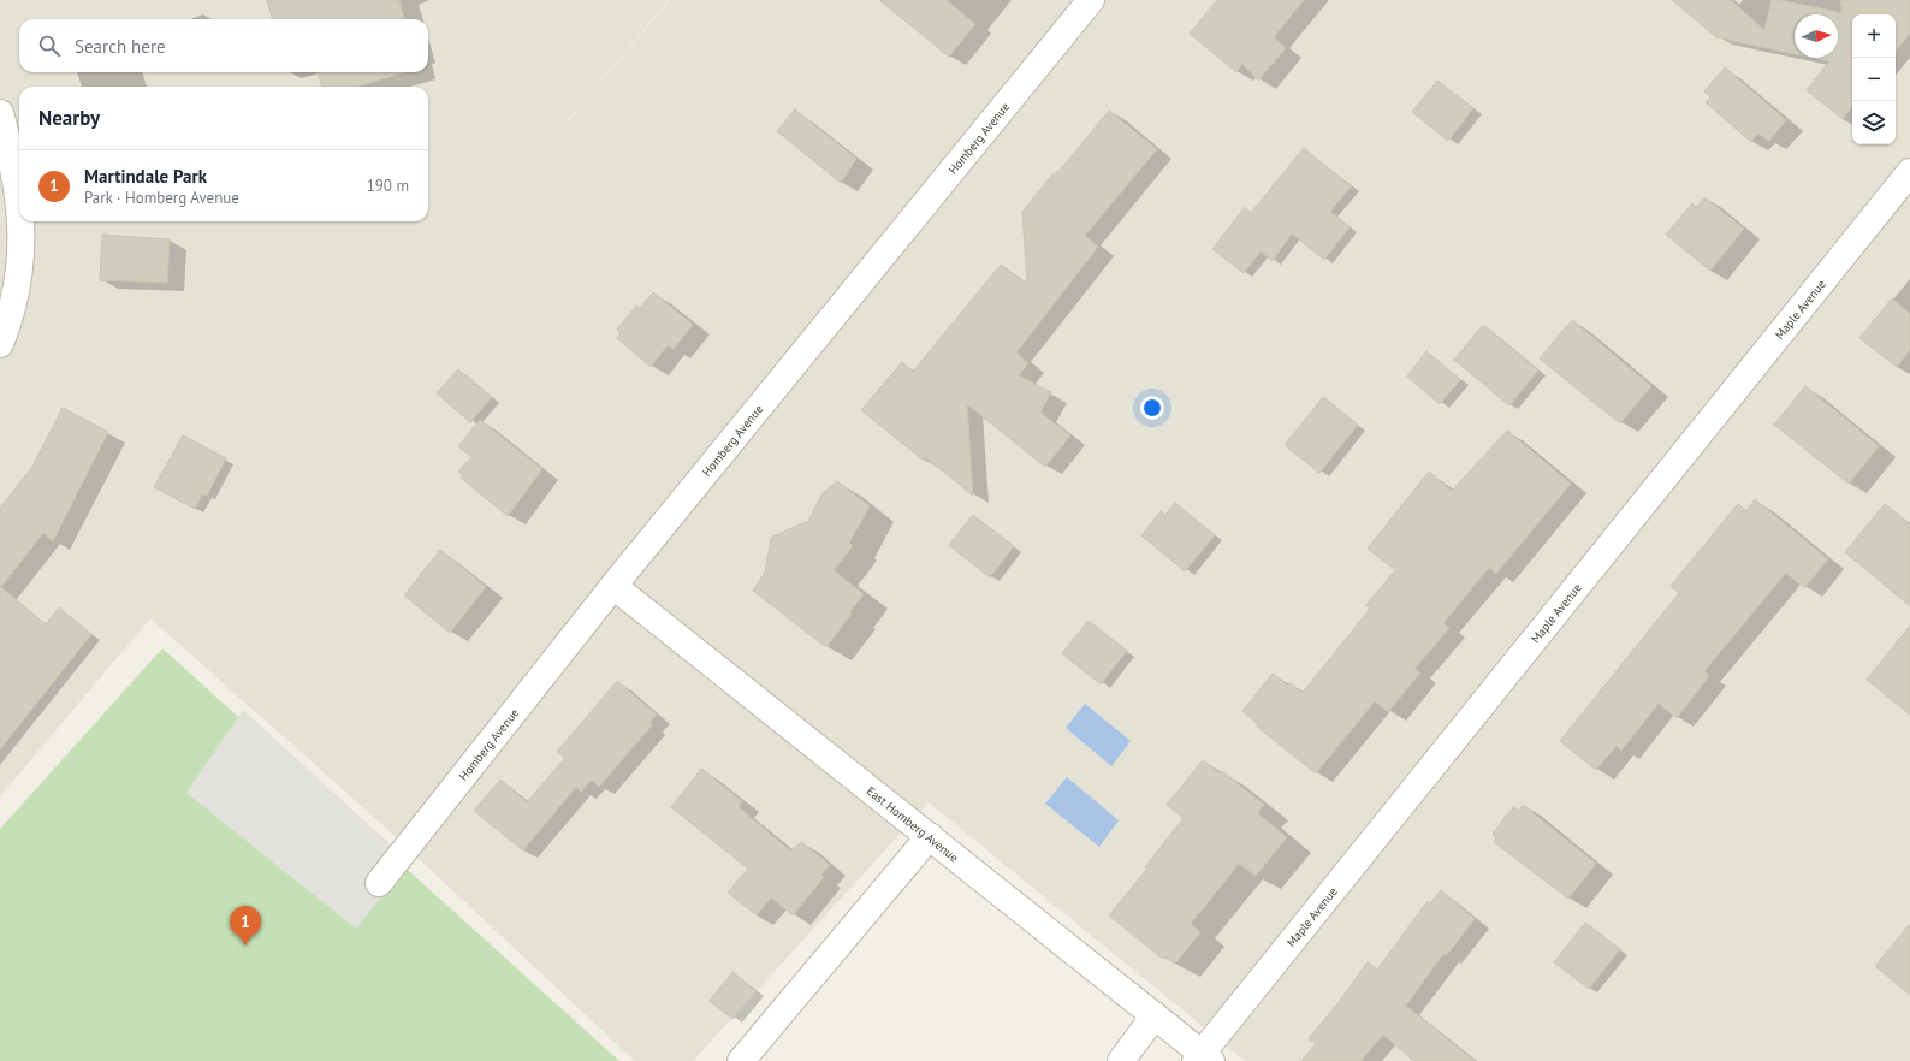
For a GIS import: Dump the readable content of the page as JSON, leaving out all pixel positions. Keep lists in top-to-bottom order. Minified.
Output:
{"streets":{"street":["Homberg Avenue","Maple Avenue","East Homberg Avenue"]},"crossings":[["Homberg Avenue","East Homberg Avenue"],["Maple Avenue","East Homberg Avenue"]],"north":"right","page":{"map_buttons":["+","−"],"search":"Search here","heading":"Nearby","list":[{"mark":"1","name":"Martindale Park","note":"Park · Homberg Avenue","value":"190 m"}],"pins":"1"}}
